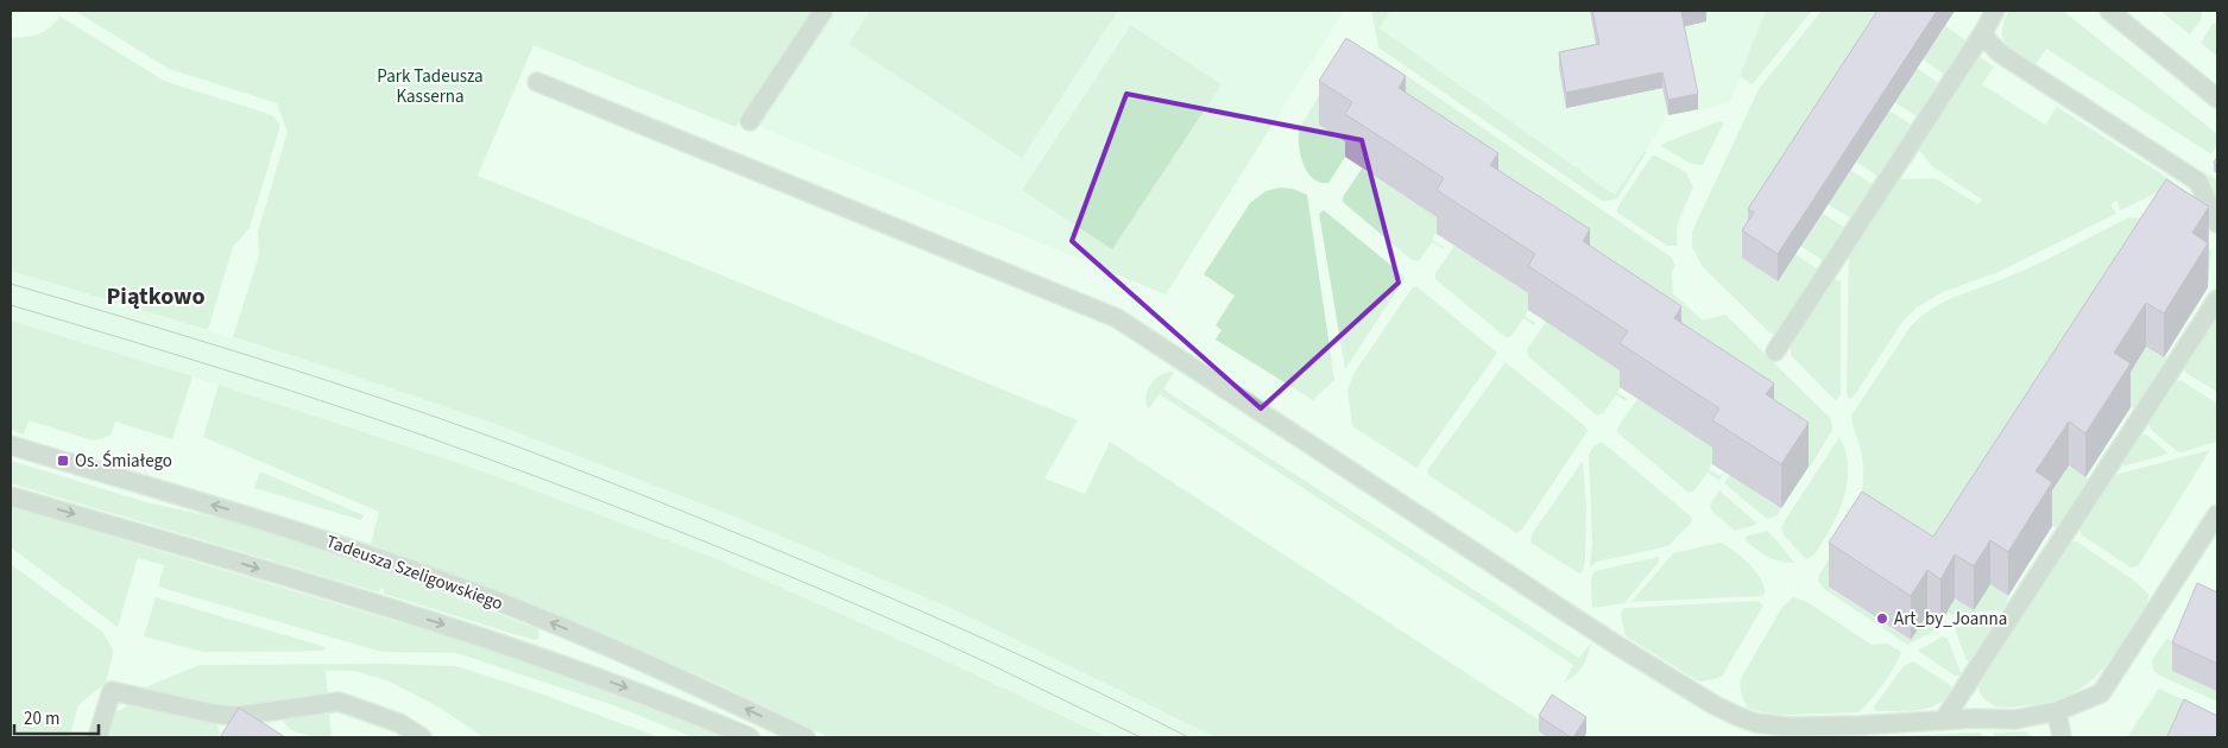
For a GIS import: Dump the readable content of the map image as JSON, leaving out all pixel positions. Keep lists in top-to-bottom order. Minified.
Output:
{"streets":{"street":["Tadeusza Szeligowskiego"]},"districts":["Piątkowo"],"parks":["Park Tadeusza Kasserna"],"places":{"transit":["Os. Śmiałego"],"other":["Art_by_Joanna"]},"scale_bar":"20 m"}
